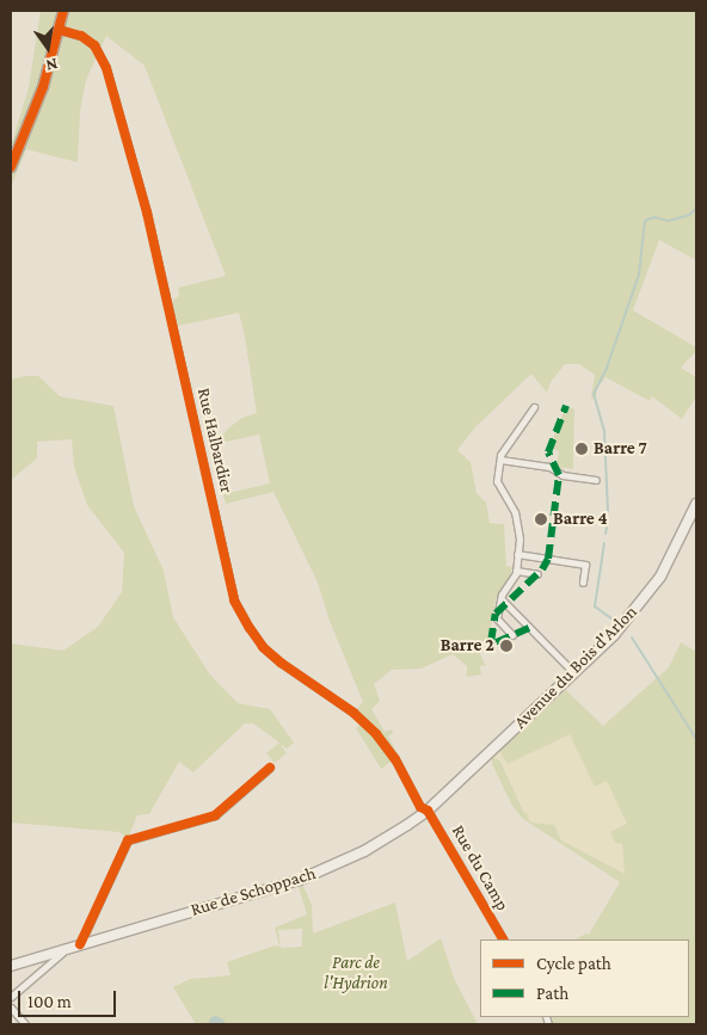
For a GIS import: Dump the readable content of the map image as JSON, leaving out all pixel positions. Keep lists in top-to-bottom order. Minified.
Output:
{"streets":{"main road":["Avenue du Bois d'Arlon","Rue de Schoppach"],"street":["Rue Halbardier","Rue du Camp"]},"crossings":[["Rue Halbardier","Avenue du Bois d'Arlon"],["Rue Halbardier","Rue du Camp"],["Rue Halbardier","Rue de Schoppach"],["Avenue du Bois d'Arlon","Rue du Camp"],["Avenue du Bois d'Arlon","Rue de Schoppach"],["Rue du Camp","Rue de Schoppach"]],"parks":["Parc de l'Hydrion"],"places":["Barre 7","Barre 4","Barre 2"],"legend":["Cycle path","Path"],"scale_bar":"100 m","north":"bottom"}
